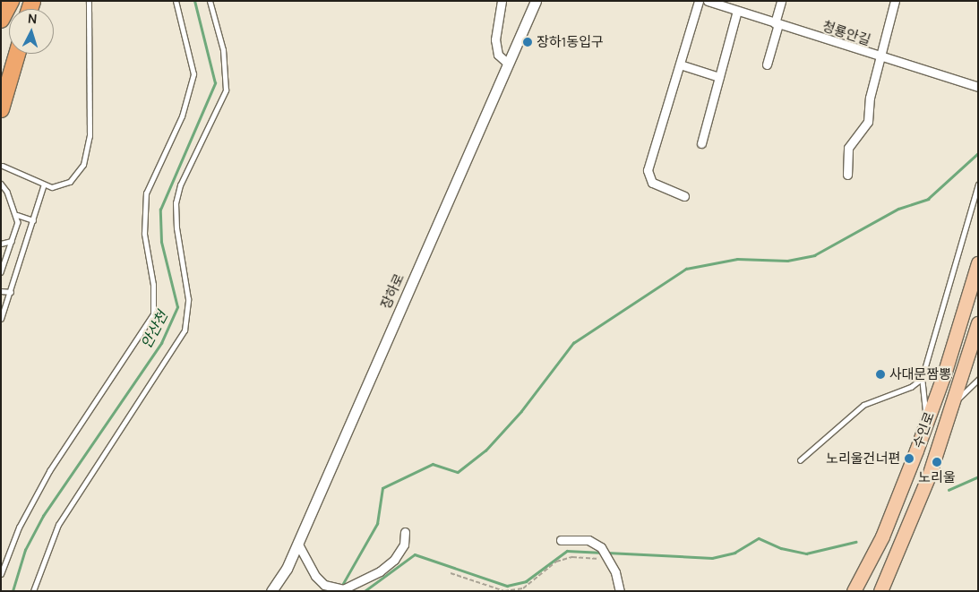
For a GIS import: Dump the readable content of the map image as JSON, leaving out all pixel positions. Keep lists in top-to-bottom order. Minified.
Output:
{"streets":{"main road":["수인로"],"street":["청룡안길","장하로"]},"water":["안산천"],"places":["장하1동입구","사대문짬뽕","노리울건너편","노리울"],"north":"top"}
